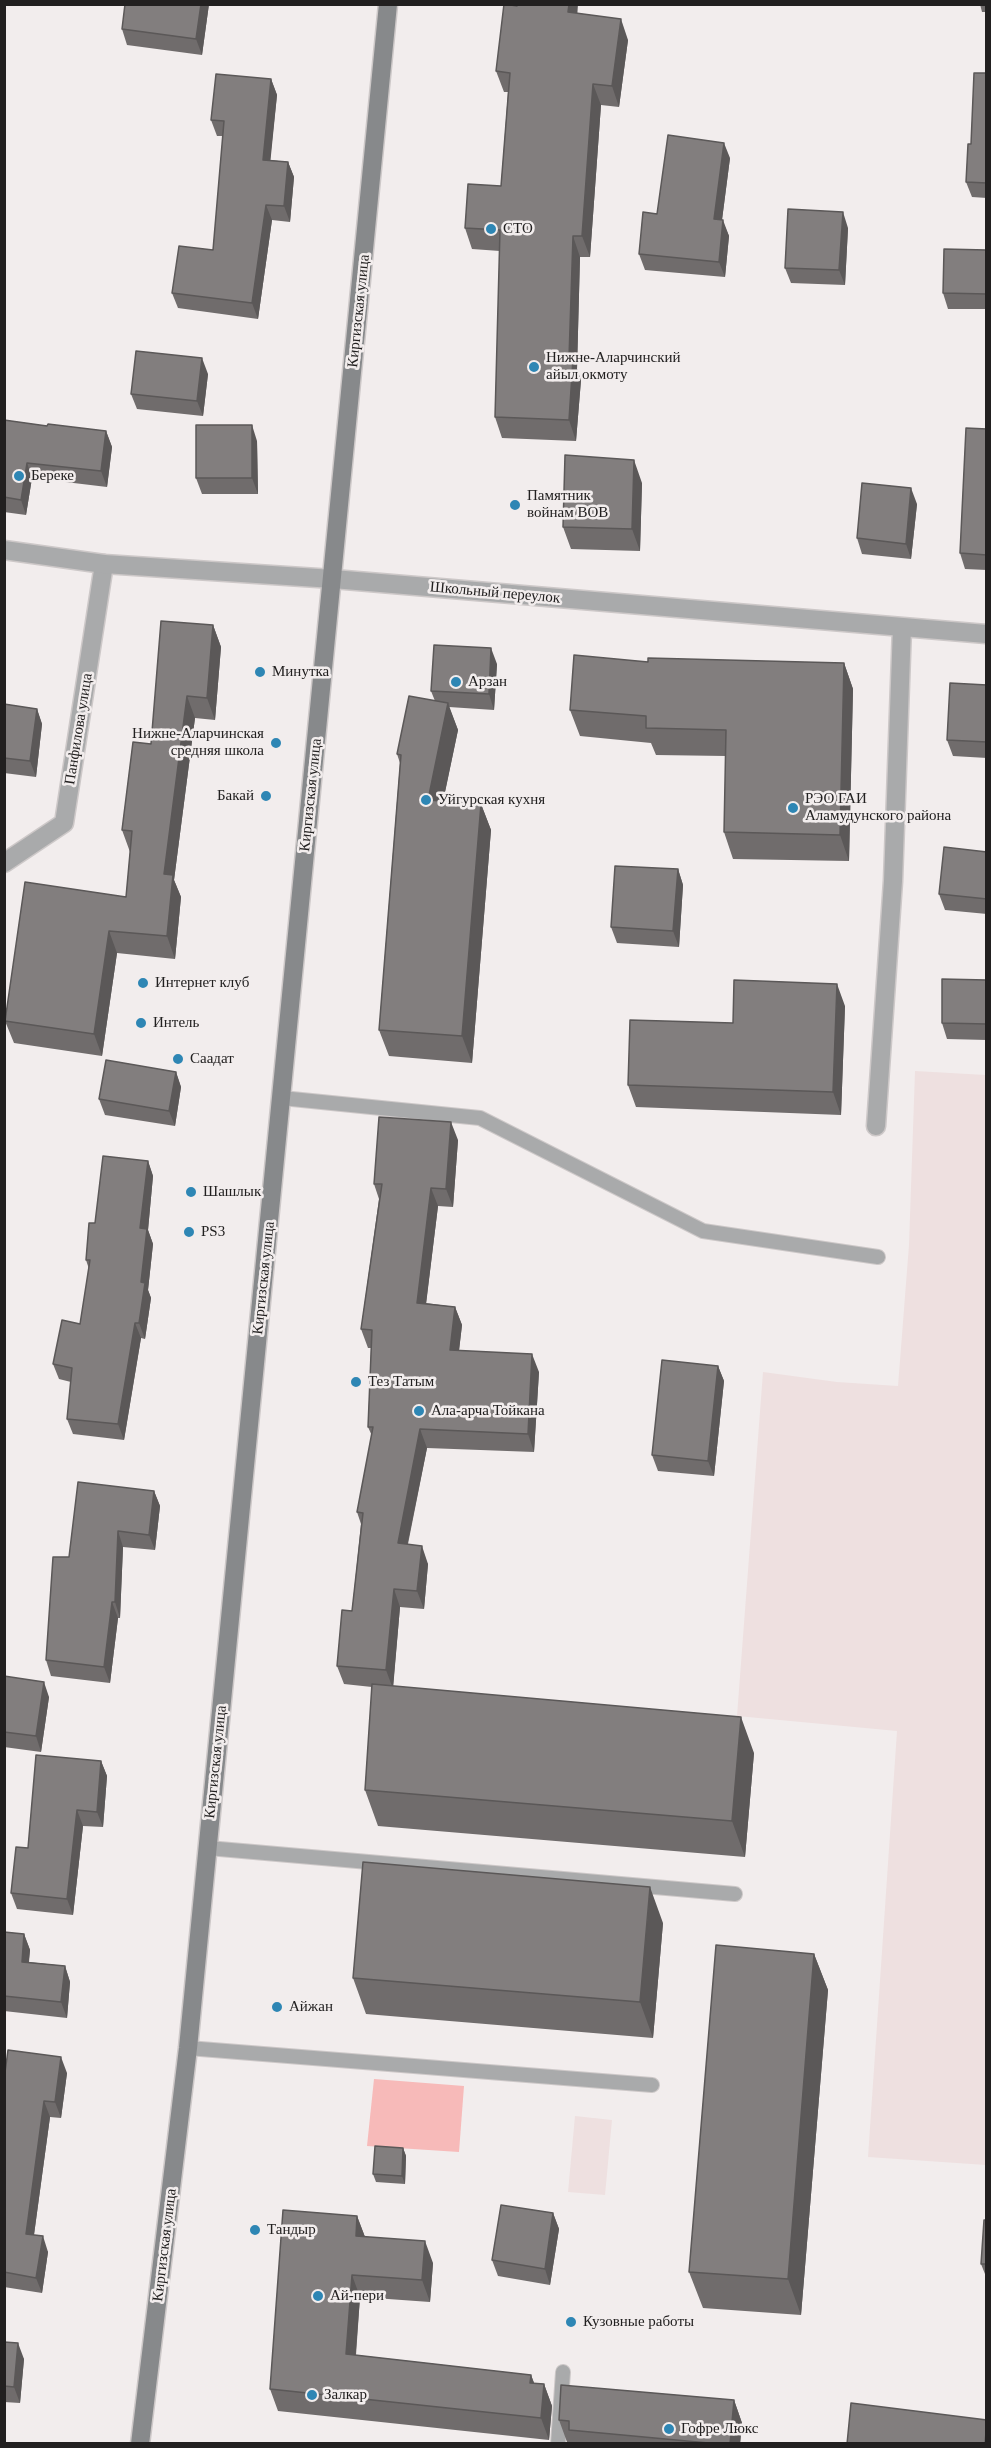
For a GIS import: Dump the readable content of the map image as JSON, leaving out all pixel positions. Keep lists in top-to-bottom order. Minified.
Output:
{"streets":{"main road":["Киргизская улица"],"street":["Школьный переулок","Панфилова улица"]},"crossings":[["Киргизская улица","Школьный переулок"],["Школьный переулок","Панфилова улица"]],"places":["СТО","Нижне-Аларчинский айыл окмоту","Береке","Памятник войнам ВОВ","Минутка","Арзан","Нижне-Аларчинская средняя школа","Бакай","Уйгурская кухня","РЭО ГАИ Аламудунского района","Интернет клуб","Интель","Саадат","Шашлык","PS3","Тез Татым","Ала-арча Тойкана","Айжан","Тандыр","Ай-пери","Кузовные работы","Залкар","Гофре Люкс"]}
